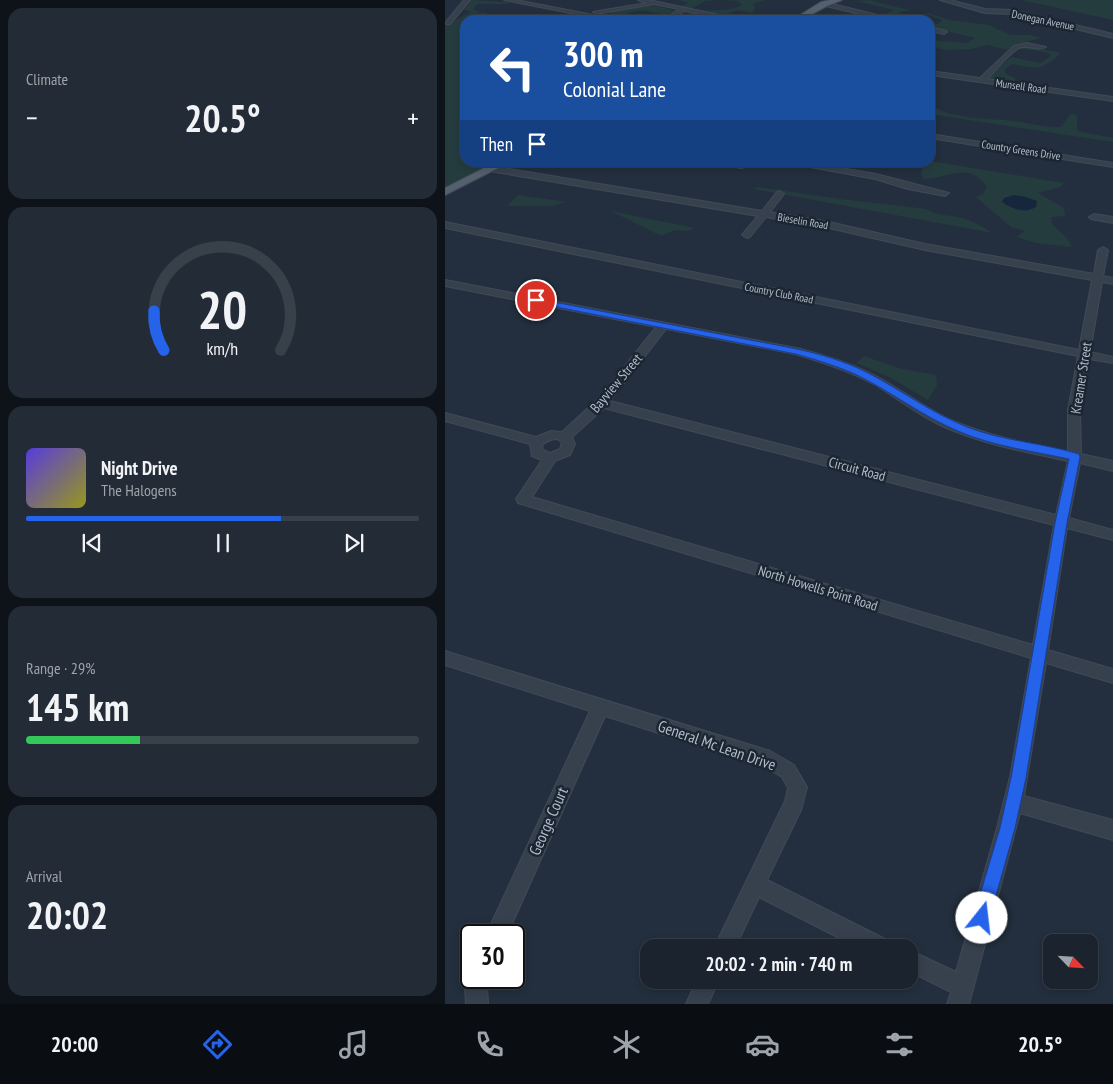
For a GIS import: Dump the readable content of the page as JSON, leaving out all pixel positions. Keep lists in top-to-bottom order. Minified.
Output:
{"streets":{"street":["Donegan Avenue","Munsell Road","Country Greens Drive","Bieselin Road","Country Club Road","Kreamer Street","Bayview Street","Circuit Road","North Howells Point Road","General Mc Lean Drive","George Court"]},"crossings":[["Bieselin Road","Kreamer Street"],["Country Club Road","Kreamer Street"],["Kreamer Street","Circuit Road"],["Kreamer Street","North Howells Point Road"],["Bayview Street","Circuit Road"],["Bayview Street","North Howells Point Road"],["General Mc Lean Drive","George Court"]],"north":"bottom right","page":{"tile":["Climate",["Range · 29%","145 km"],["Arrival","20:02"]],"turn":["300 m","Colonial Lane"],"heat":["−","20.5°","+"],"then":"Then","song":["Night Drive","The Halogens"],"limit":"30","trip":"20:02 · 2 min · 740 m","tabs":["20:00","20.5°"],"gauge":["20","km/h"]}}
